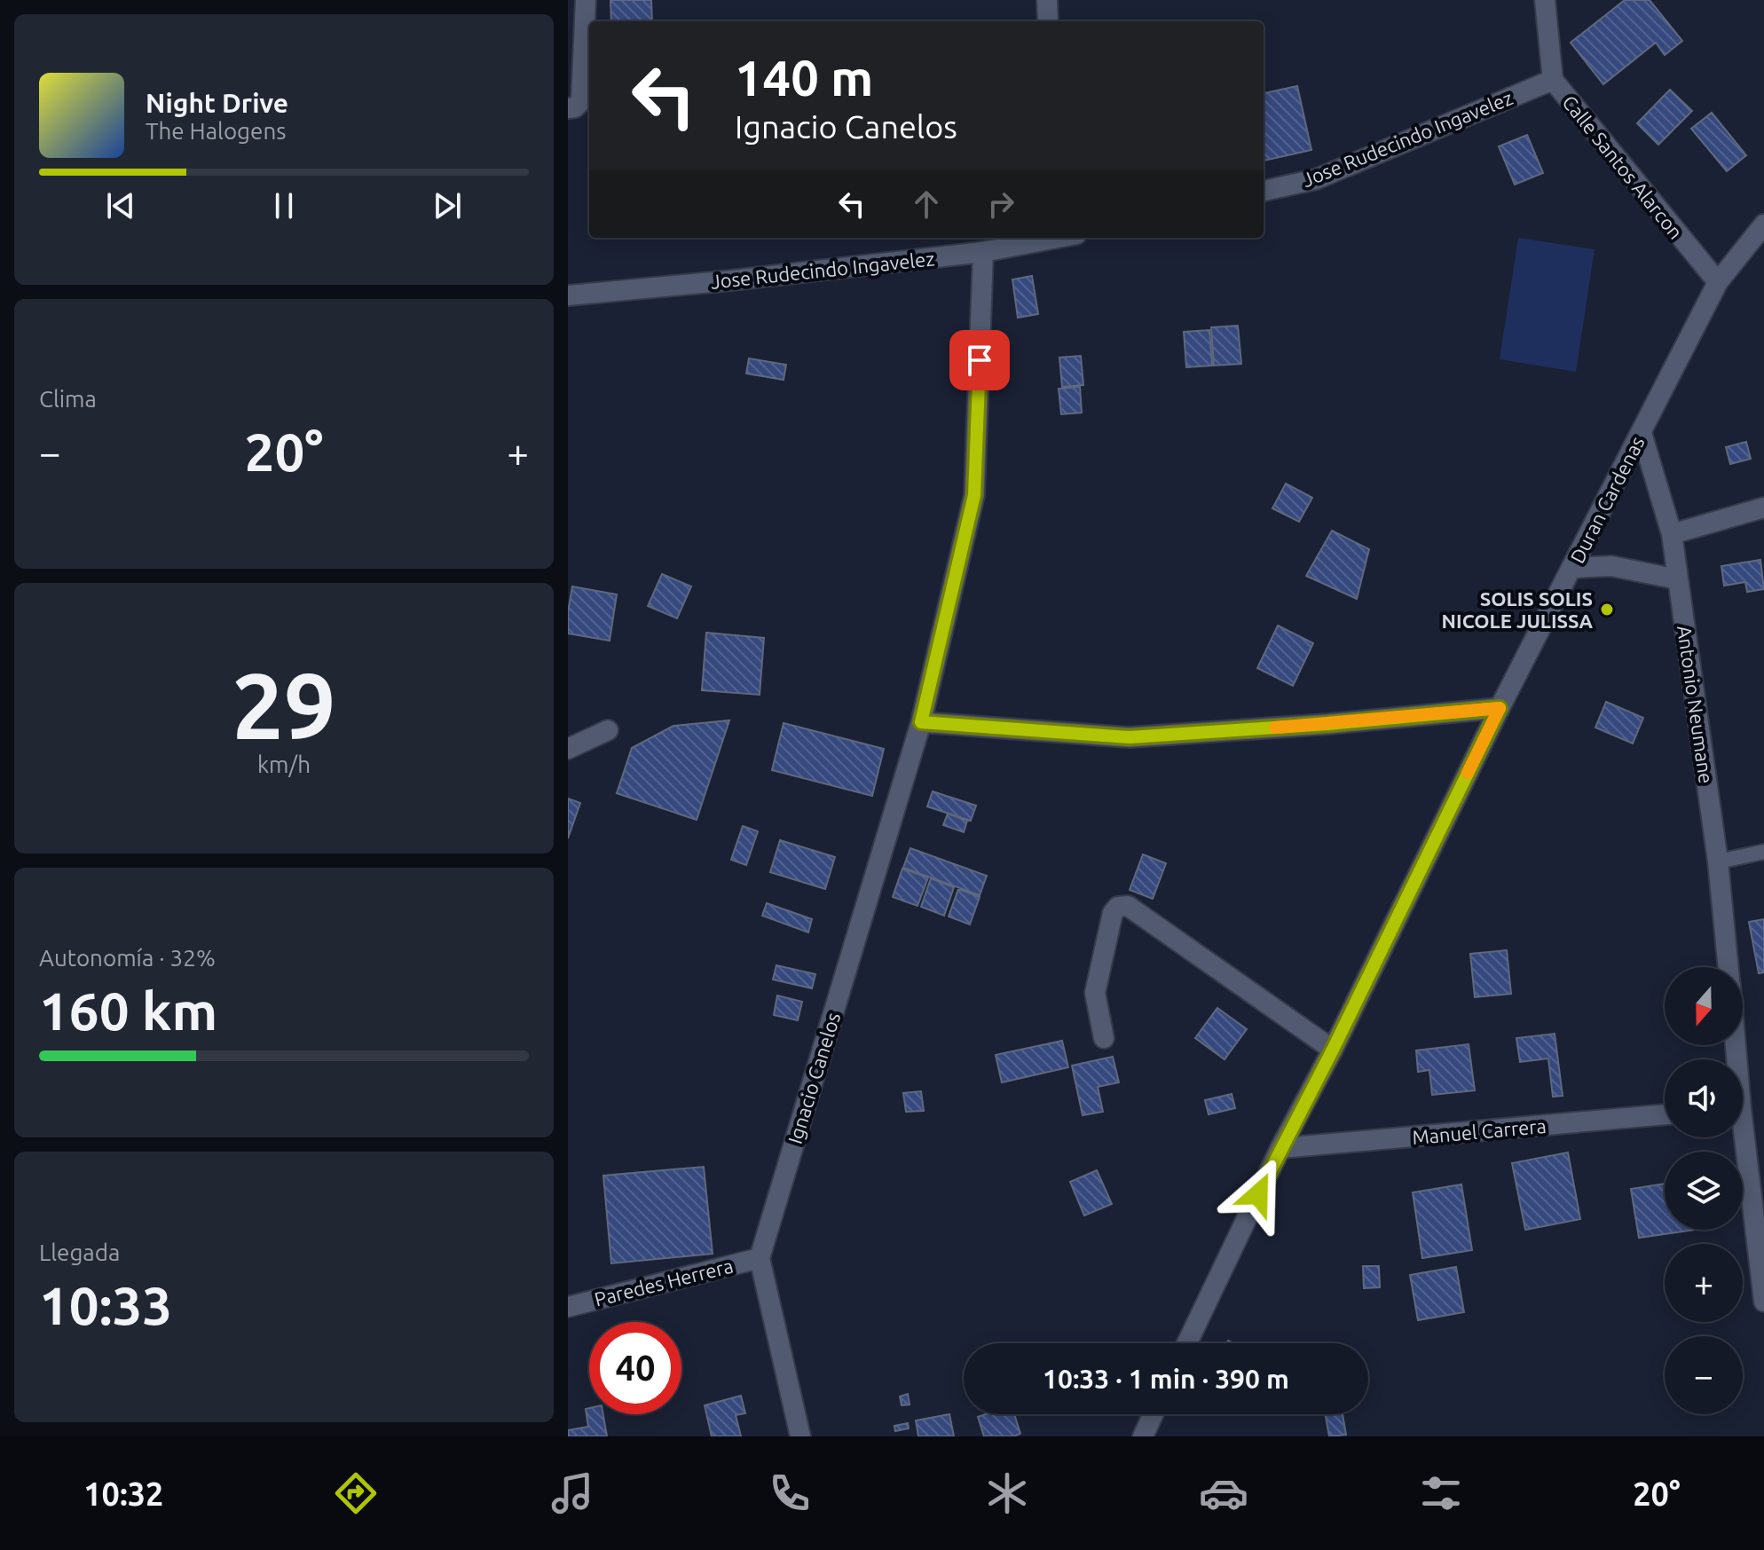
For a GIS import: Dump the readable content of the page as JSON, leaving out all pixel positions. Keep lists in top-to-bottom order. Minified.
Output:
{"streets":{"street":["Jose Rudecindo Ingavelez","Calle Santos Alarcon","Duran Cardenas","Antonio Neumane","Ignacio Canelos","Manuel Carrera","Paredes Herrera"]},"crossings":[["Jose Rudecindo Ingavelez","Calle Santos Alarcon"],["Jose Rudecindo Ingavelez","Ignacio Canelos"],["Calle Santos Alarcon","Duran Cardenas"],["Duran Cardenas","Antonio Neumane"],["Duran Cardenas","Manuel Carrera"],["Ignacio Canelos","Paredes Herrera"]],"places":["SOLIS SOLIS NICOLE JULISSA"],"north":"bottom","page":{"turn":["140 m","Ignacio Canelos"],"song":["Night Drive","The Halogens"],"tile":["Clima",["29","km/h"],["Autonomía · 32%","160 km"],["Llegada","10:33"]],"heat":["−","20°","+"],"map_buttons":["+","−"],"limit":"40","trip":"10:33 · 1 min · 390 m","tabs":["10:32","20°"]}}
